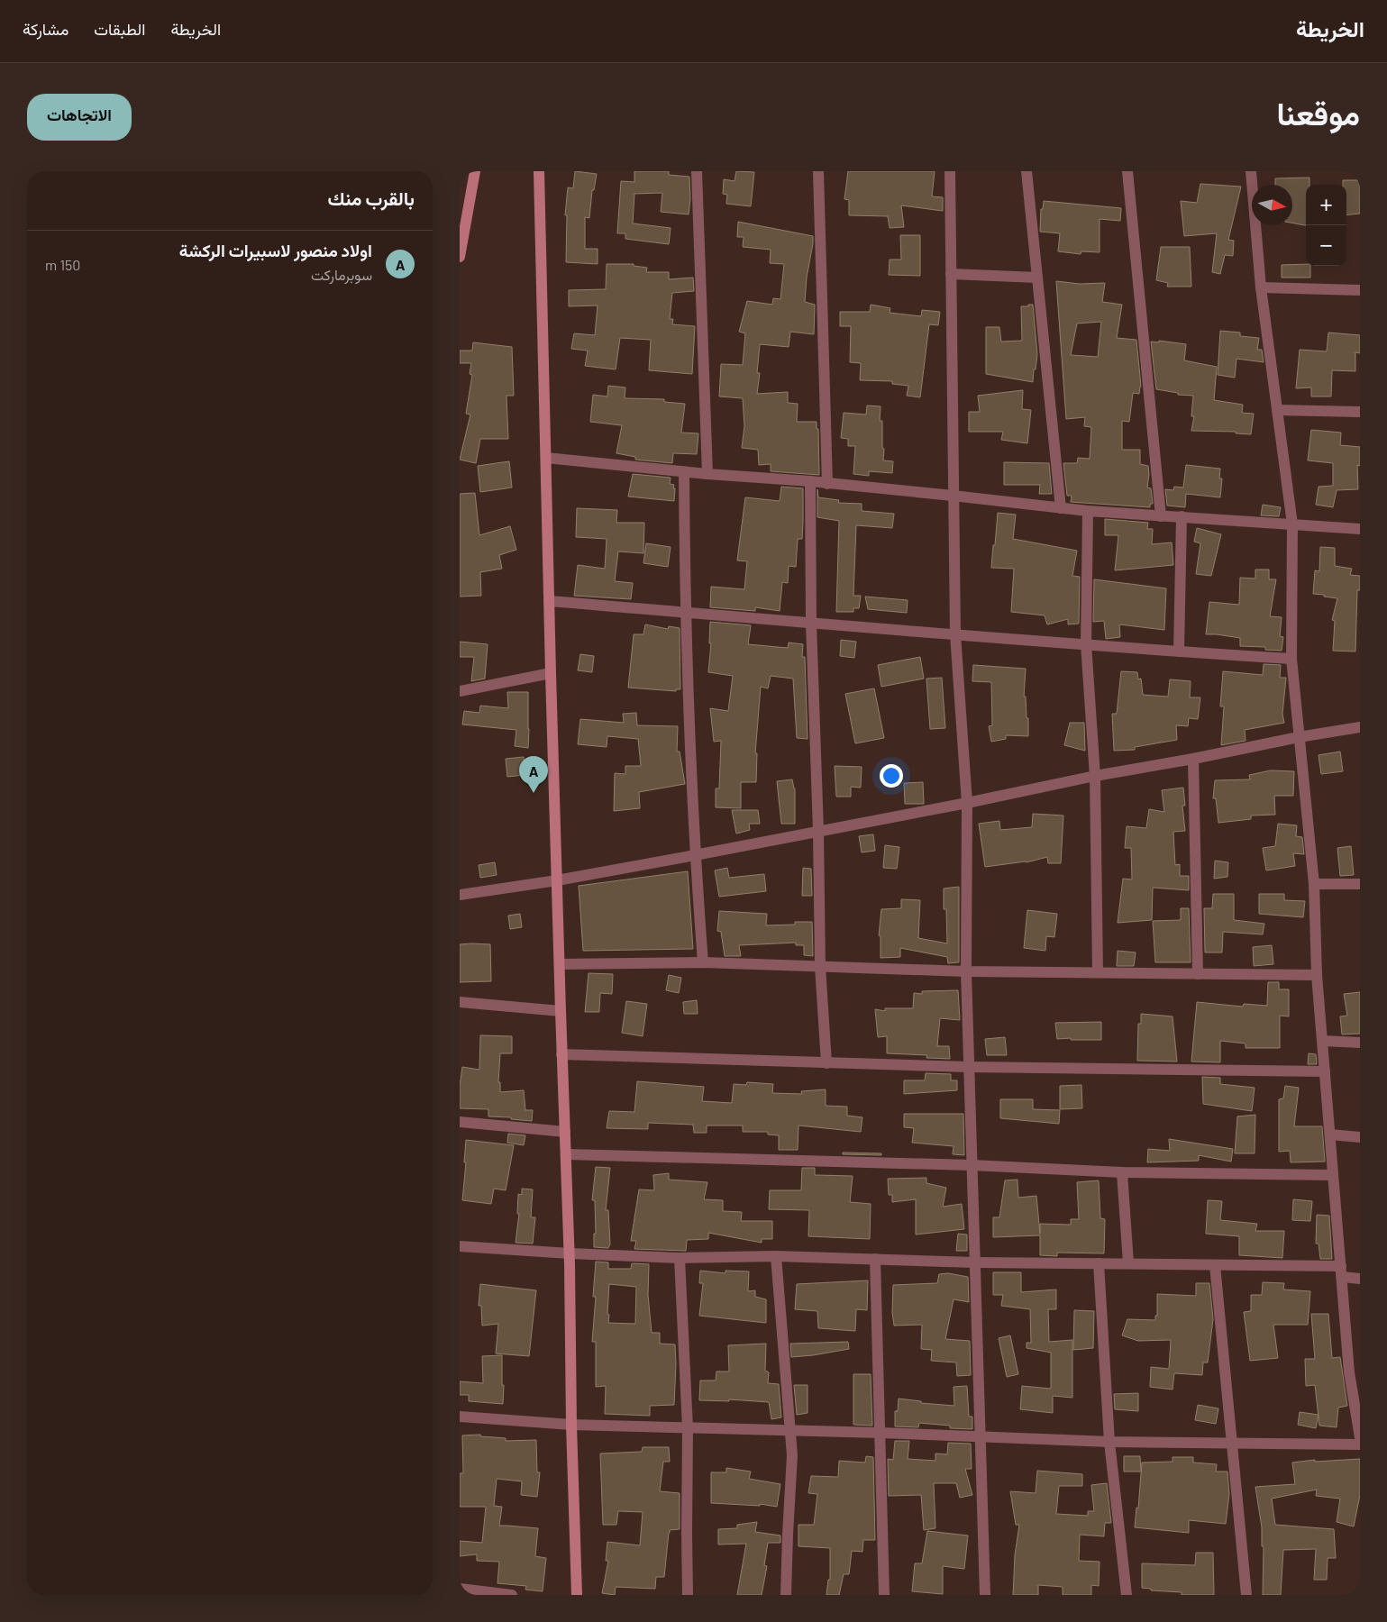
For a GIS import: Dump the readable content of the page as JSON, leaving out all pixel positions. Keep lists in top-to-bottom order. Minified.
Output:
{"north":"right","page":{"header":"الخريطة","nav":["الخريطة","الطبقات","مشاركة"],"title":"موقعنا","buttons":"الاتجاهات","heading":"بالقرب منك","map_buttons":["+","−"],"list":[{"mark":"A","name":"اولاد منصور لاسبيرات الركشة","note":"سوبرماركت","value":"150 m"}],"pins":"A"}}
